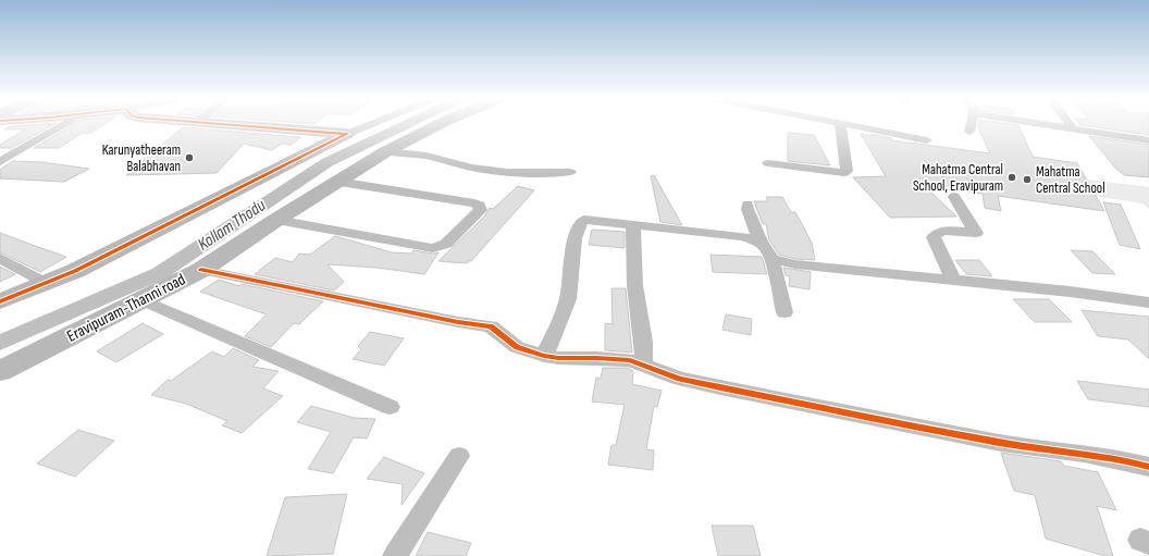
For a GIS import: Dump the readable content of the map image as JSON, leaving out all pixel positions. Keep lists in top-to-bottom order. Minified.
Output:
{"streets":{"street":["Eravipuram-Thanni road"]},"water":["Kollam Thodu"],"places":["Karunyatheeram Balabhavan","Mahatma Central School, Eravipuram","Mahatma Central School"]}
